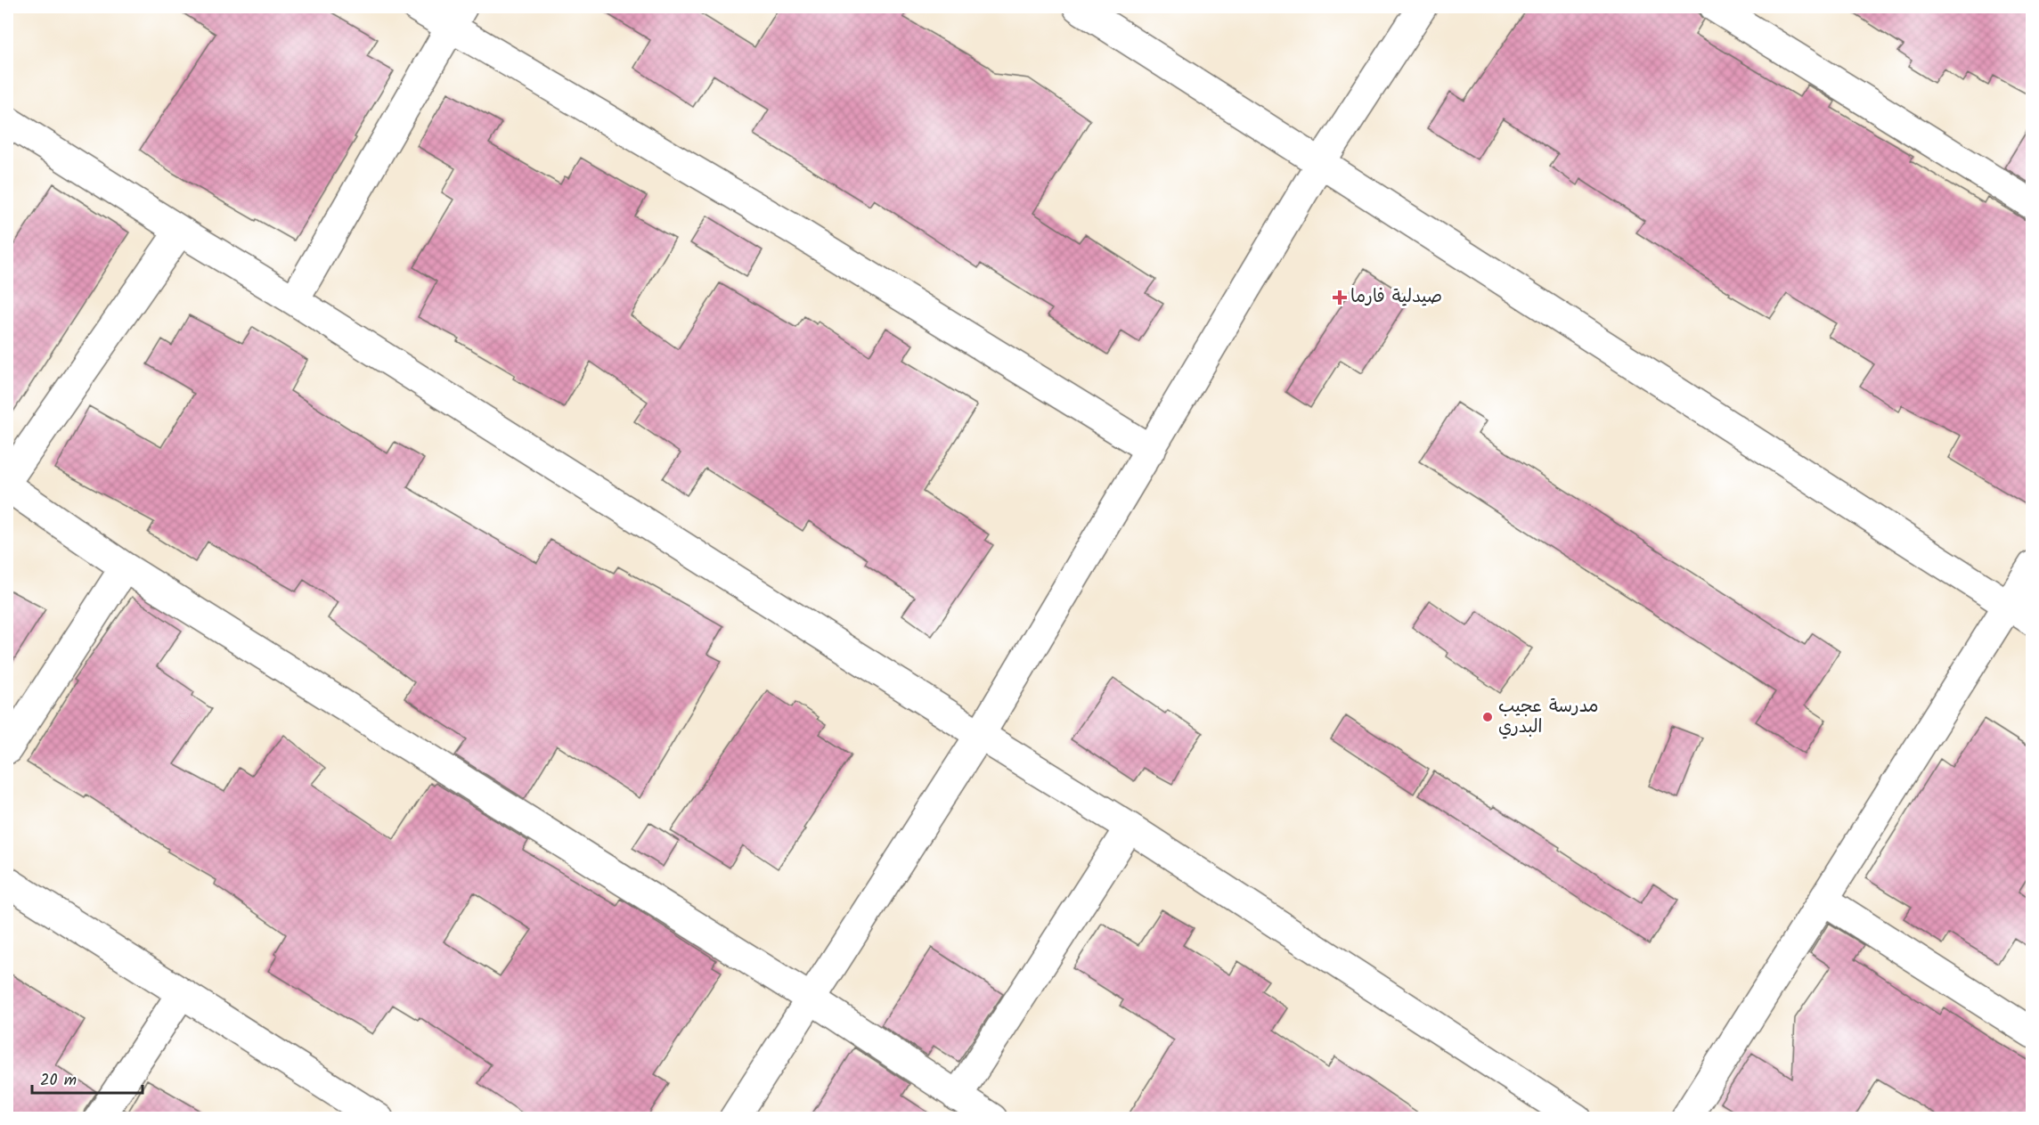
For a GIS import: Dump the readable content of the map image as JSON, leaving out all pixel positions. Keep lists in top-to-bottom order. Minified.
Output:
{"places":{"health":["صيدلية فارما"],"other":["مدرسة عجيب البدري"]},"scale_bar":"20 m"}
